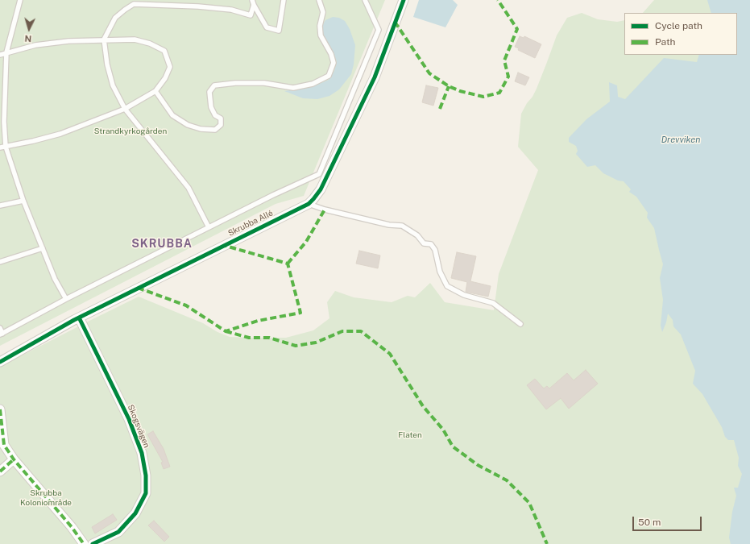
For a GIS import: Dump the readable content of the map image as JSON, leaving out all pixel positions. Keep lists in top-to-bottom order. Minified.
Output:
{"streets":{"street":["Skrubba Allé","Skogsvägen"]},"crossings":[["Skrubba Allé","Skogsvägen"]],"districts":["SKRUBBA"],"water":["Drevviken"],"parks":["Strandkyrkogården","Flaten","Skrubba Koloniområde"],"legend":["Cycle path","Path"],"scale_bar":"50 m","north":"bottom"}
